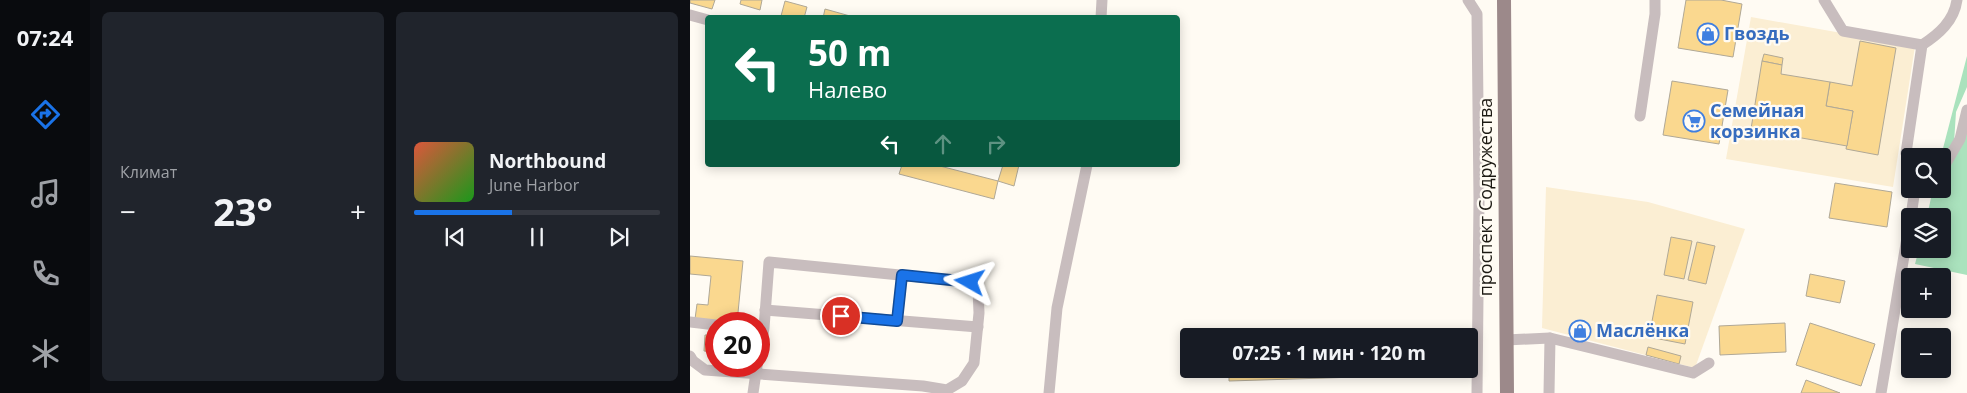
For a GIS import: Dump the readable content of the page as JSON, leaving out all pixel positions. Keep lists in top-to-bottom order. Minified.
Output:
{"streets":{"main road":["проспект Содружества"]},"places":{"shop":["Гвоздь","Маслёнка"],"supermarket":["Семейная корзинка"]},"page":{"tabs":"07:24","tile":"Климат","turn":["50 m","Налево"],"song":["Northbound","June Harbor"],"map_buttons":["+","−"],"heat":["−","23°","+"],"limit":"20","trip":"07:25 · 1 мин · 120 m"}}
